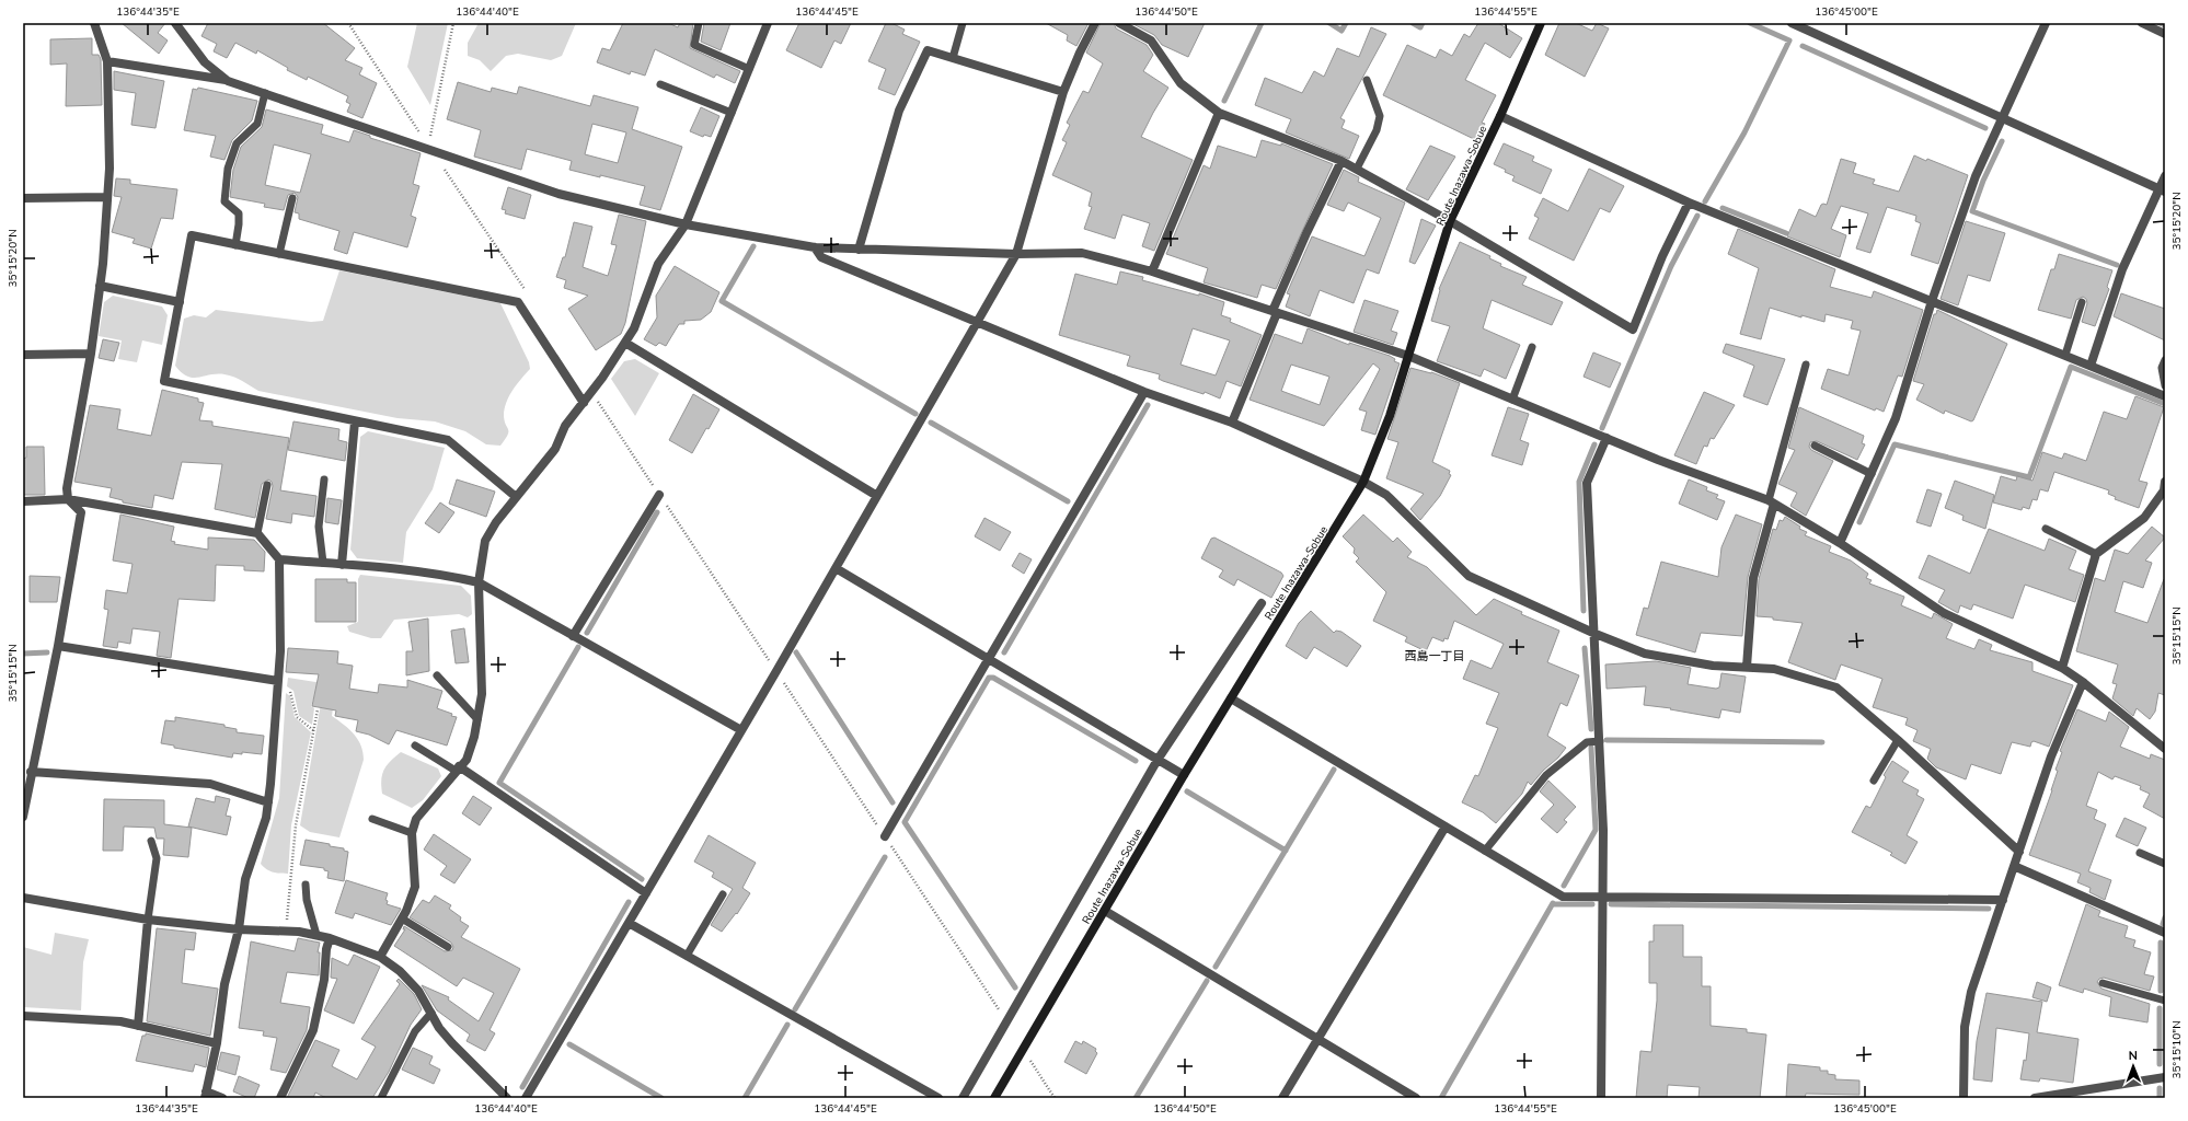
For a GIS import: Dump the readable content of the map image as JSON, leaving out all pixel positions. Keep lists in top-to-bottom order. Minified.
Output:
{"streets":{"main road":["Route Inazawa-Sobue"]},"districts":["西島一丁目"],"north":"top","coordinates":["136°44'35\"E","136°44'40\"E","136°44'45\"E","136°44'50\"E","136°44'55\"E","136°45'00\"E","35°15'20\"N","35°15'15\"N","35°15'10\"N"]}
